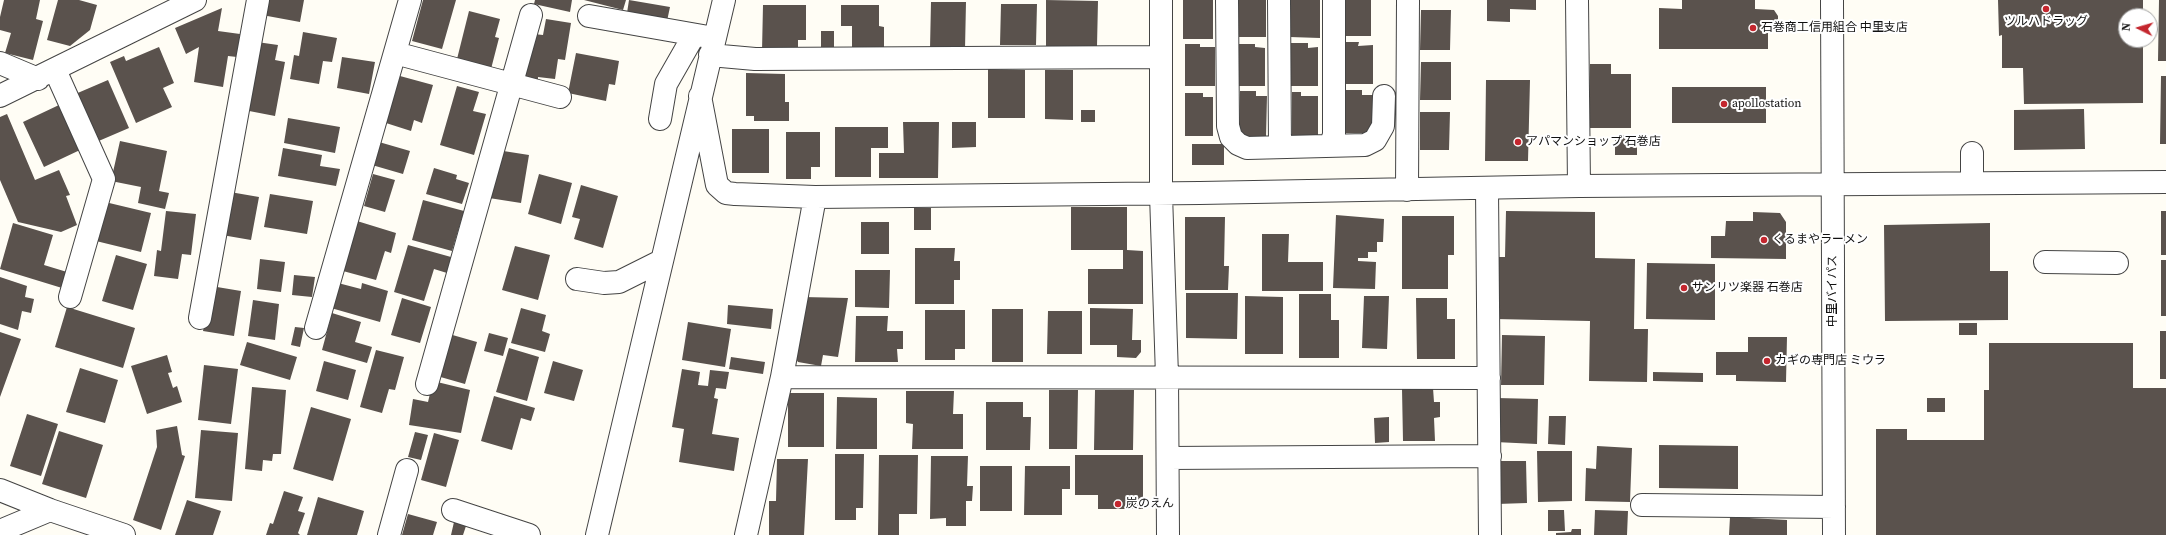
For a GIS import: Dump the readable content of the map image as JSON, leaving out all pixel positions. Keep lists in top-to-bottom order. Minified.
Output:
{"streets":{"street":["中里バイパス"]},"places":["ツルハドラッグ","石巻商工信用組合 中里支店","apollostation","アパマンショップ 石巻店","くるまやラーメン","サンリツ楽器 石巻店","カギの専門店 ミウラ","炭のえん"],"north":"left"}
